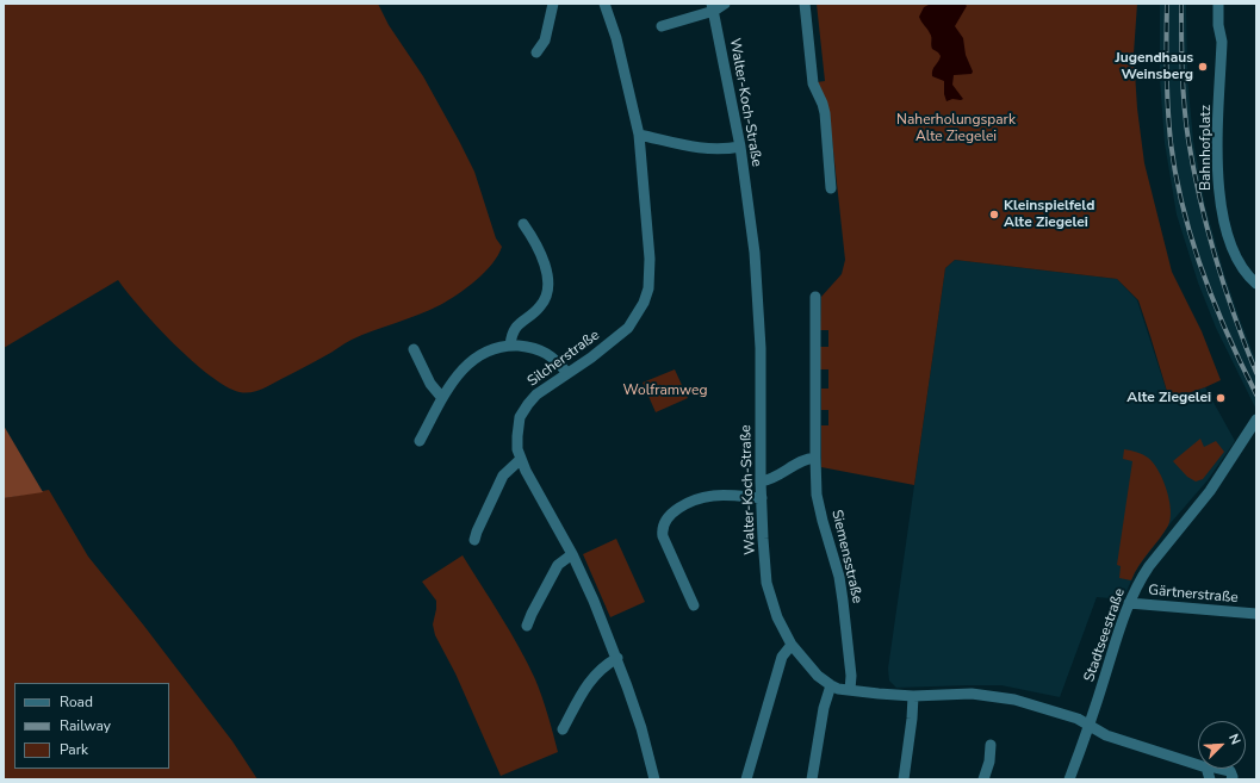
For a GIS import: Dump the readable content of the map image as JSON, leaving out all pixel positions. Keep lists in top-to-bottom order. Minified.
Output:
{"streets":{"street":["Walter-Koch-Straße","Bahnhofplatz","Silcherstraße","Siemensstraße","Gärtnerstraße","Stadtseestraße"]},"crossings":[["Walter-Koch-Straße","Siemensstraße"],["Walter-Koch-Straße","Stadtseestraße"],["Gärtnerstraße","Stadtseestraße"]],"parks":["Naherholungspark Alte Ziegelei","Wolframweg"],"places":["Jugendhaus Weinsberg","Kleinspielfeld Alte Ziegelei","Alte Ziegelei"],"legend":["Road","Railway","Park"],"north":"top right"}
